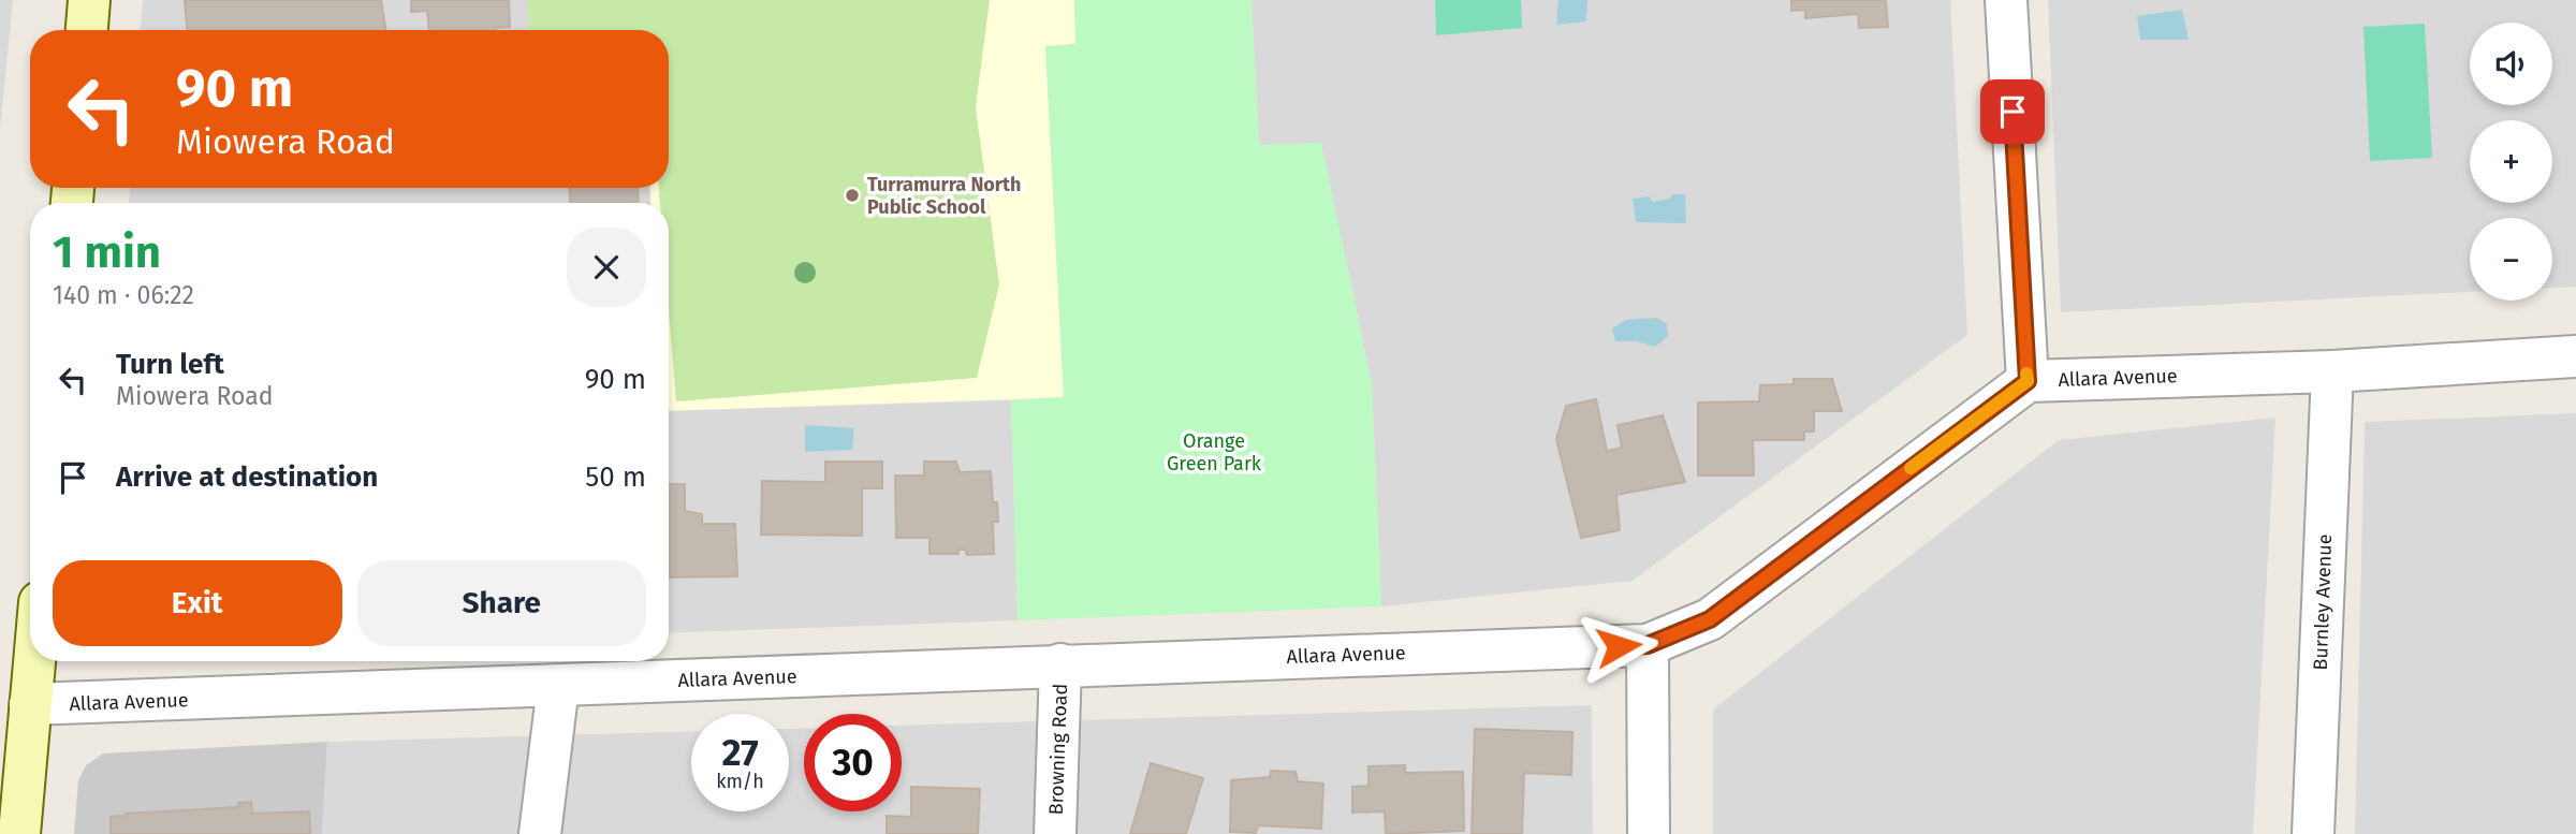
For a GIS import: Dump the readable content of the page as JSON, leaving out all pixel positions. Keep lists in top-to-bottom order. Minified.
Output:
{"streets":{"street":["Allara Avenue","Burnley Avenue","Browning Road"]},"crossings":[["Allara Avenue","Burnley Avenue"],["Allara Avenue","Browning Road"]],"parks":["Orange Green Park"],"places":["Turramurra North Public School"],"page":{"map_buttons":["+","−"],"turn":["90 m","Miowera Road"],"heading":["1 min","140 m · 06:22"],"list":[{"name":"Turn left","note":"Miowera Road","value":"90 m"},{"name":"Arrive at destination","value":"50 m"}],"buttons":["Exit","Share"],"speed":"27 km/h","limit":"30"}}
